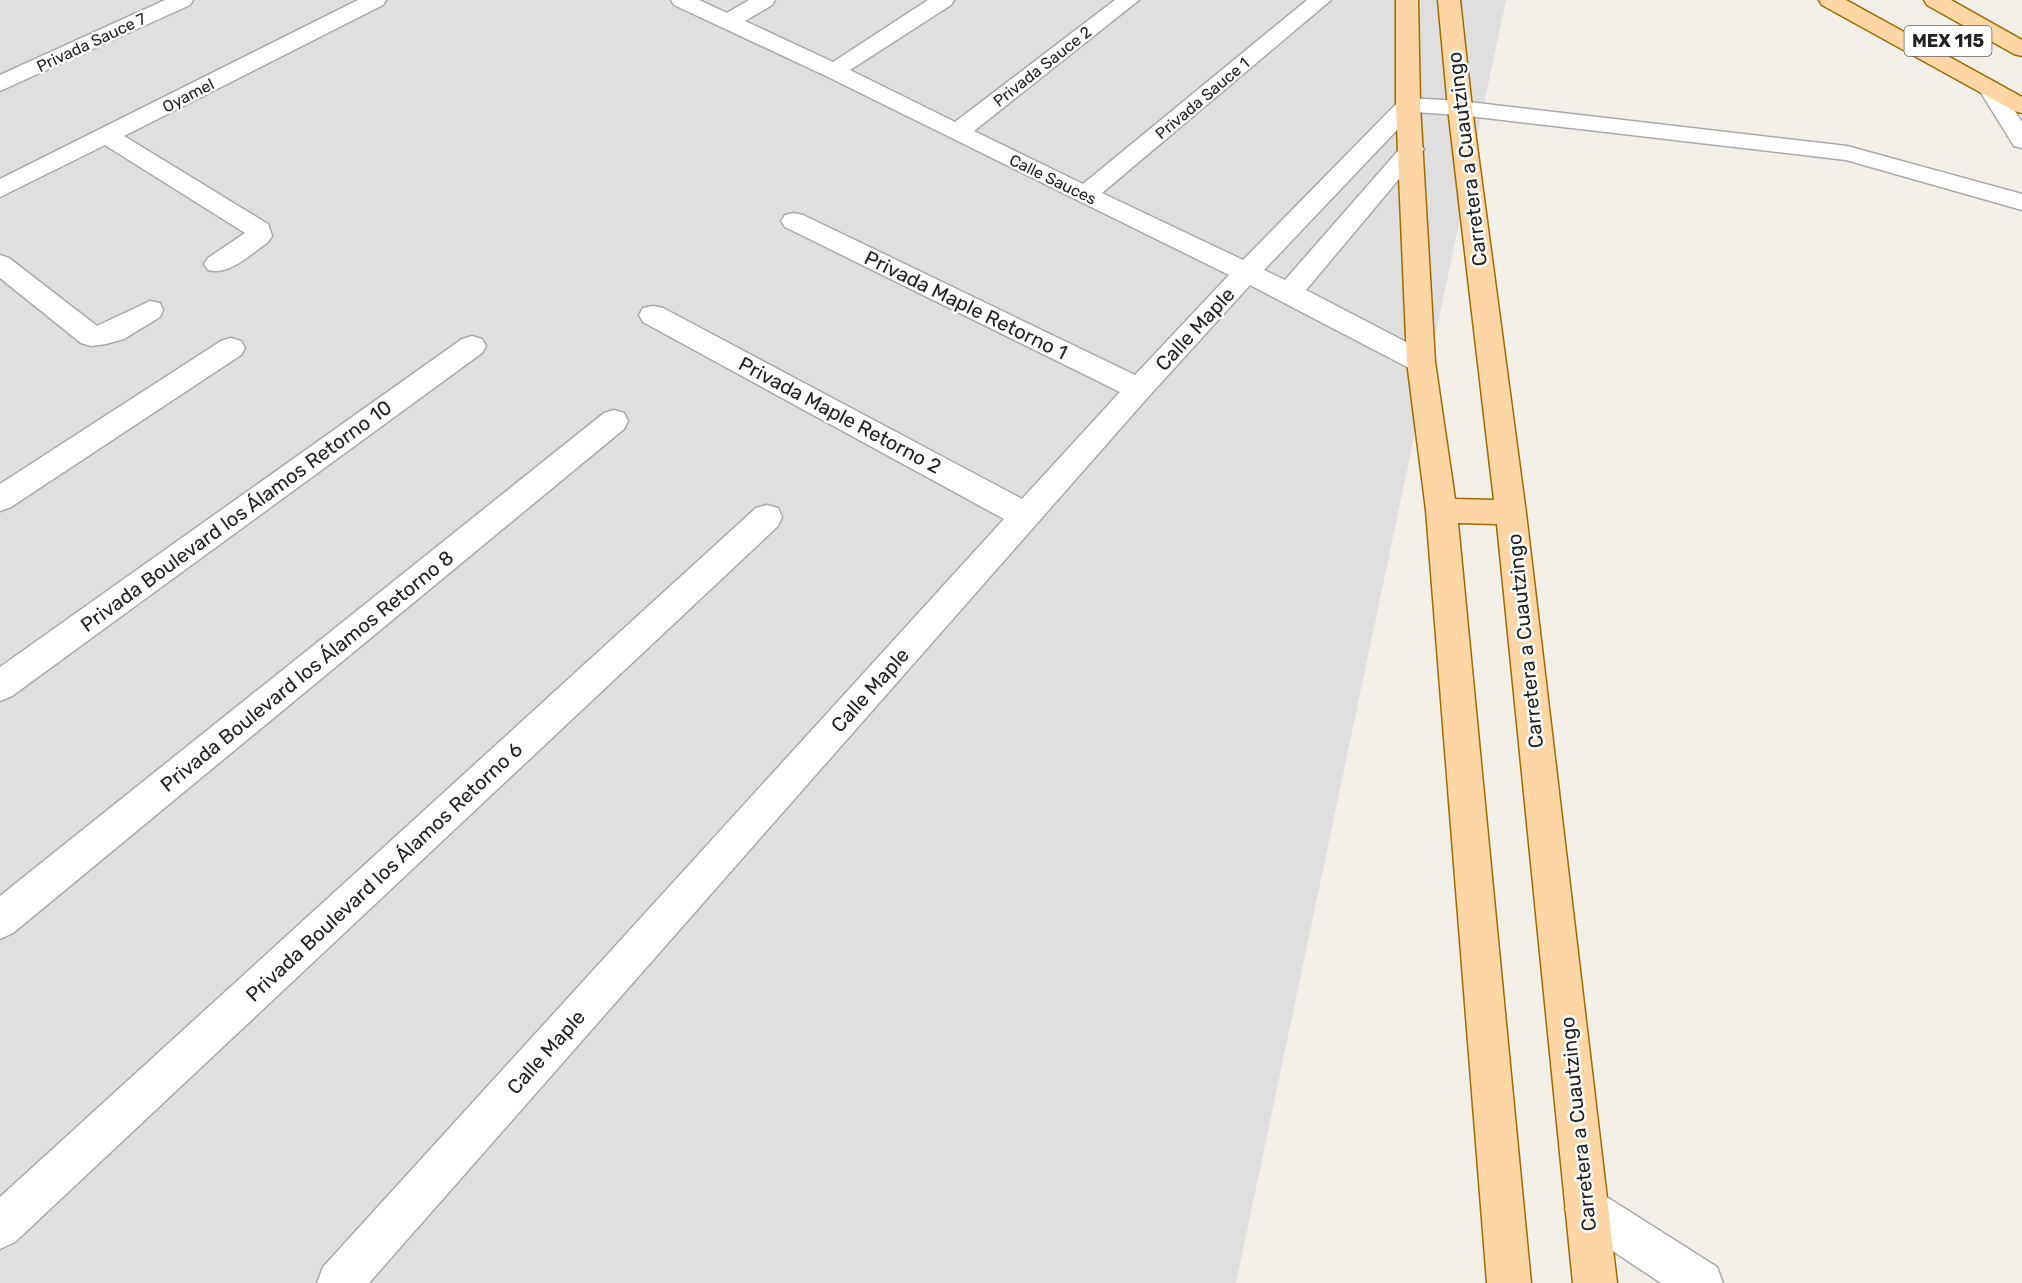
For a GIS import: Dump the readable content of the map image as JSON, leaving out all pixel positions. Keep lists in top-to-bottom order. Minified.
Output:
{"streets":{"main road":["MEX 115","Carretera a Cuautzingo"],"street":["Privada Sauce 7","Privada Sauce 2","Oyamel","Privada Sauce 1","Calle Sauces","Privada Maple Retorno 1","Calle Maple","Privada Maple Retorno 2","Privada Boulevard los Álamos Retorno 10","Privada Boulevard los Álamos Retorno 8","Privada Boulevard los Álamos Retorno 6"]},"crossings":[["Privada Sauce 2","Calle Sauces"],["Privada Sauce 1","Calle Sauces"],["Calle Sauces","Calle Maple"],["Privada Maple Retorno 1","Calle Maple"],["Calle Maple","Privada Maple Retorno 2"]]}
